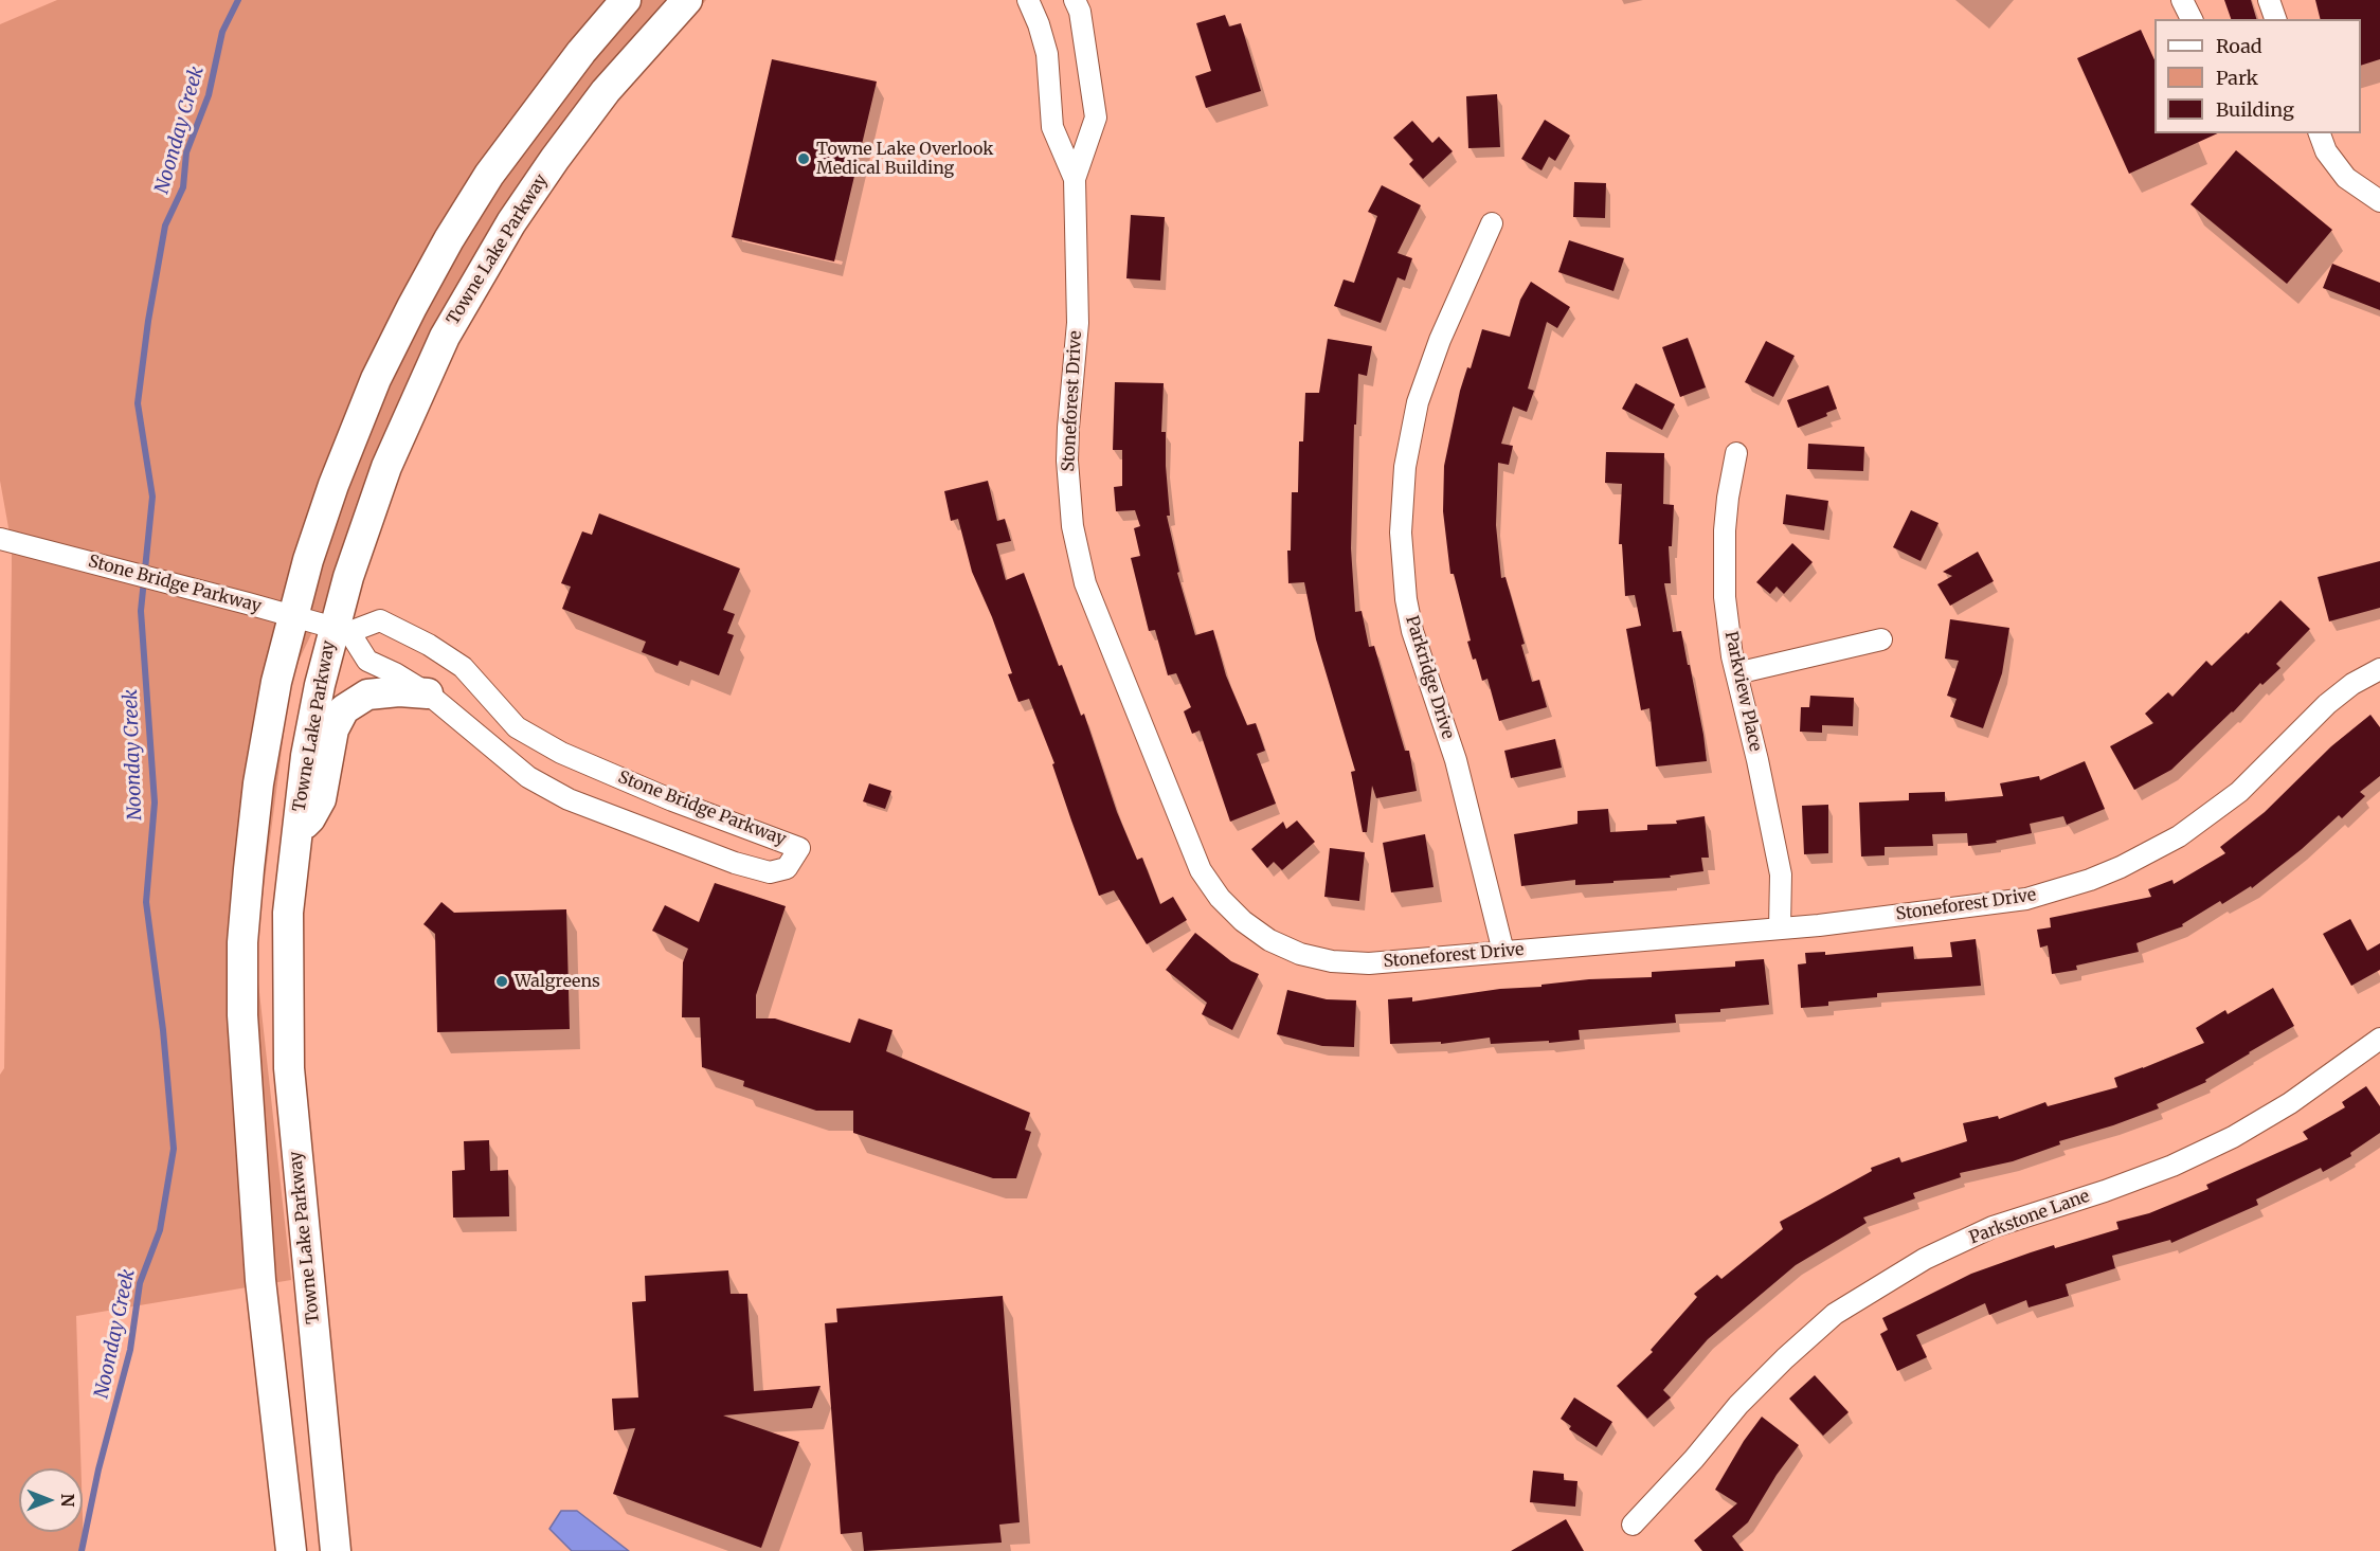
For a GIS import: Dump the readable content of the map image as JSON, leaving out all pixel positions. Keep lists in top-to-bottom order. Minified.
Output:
{"streets":{"main road":["Towne Lake Parkway"],"street":["Stoneforest Drive","Stone Bridge Parkway","Parkridge Drive","Parkview Place","Parkstone Lane"]},"crossings":[["Towne Lake Parkway","Stone Bridge Parkway"],["Stoneforest Drive","Parkridge Drive"],["Stoneforest Drive","Parkview Place"]],"water":["Noonday Creek"],"places":["Towne Lake Overlook Medical Building","Walgreens"],"legend":["Road","Park","Building"],"north":"right"}
